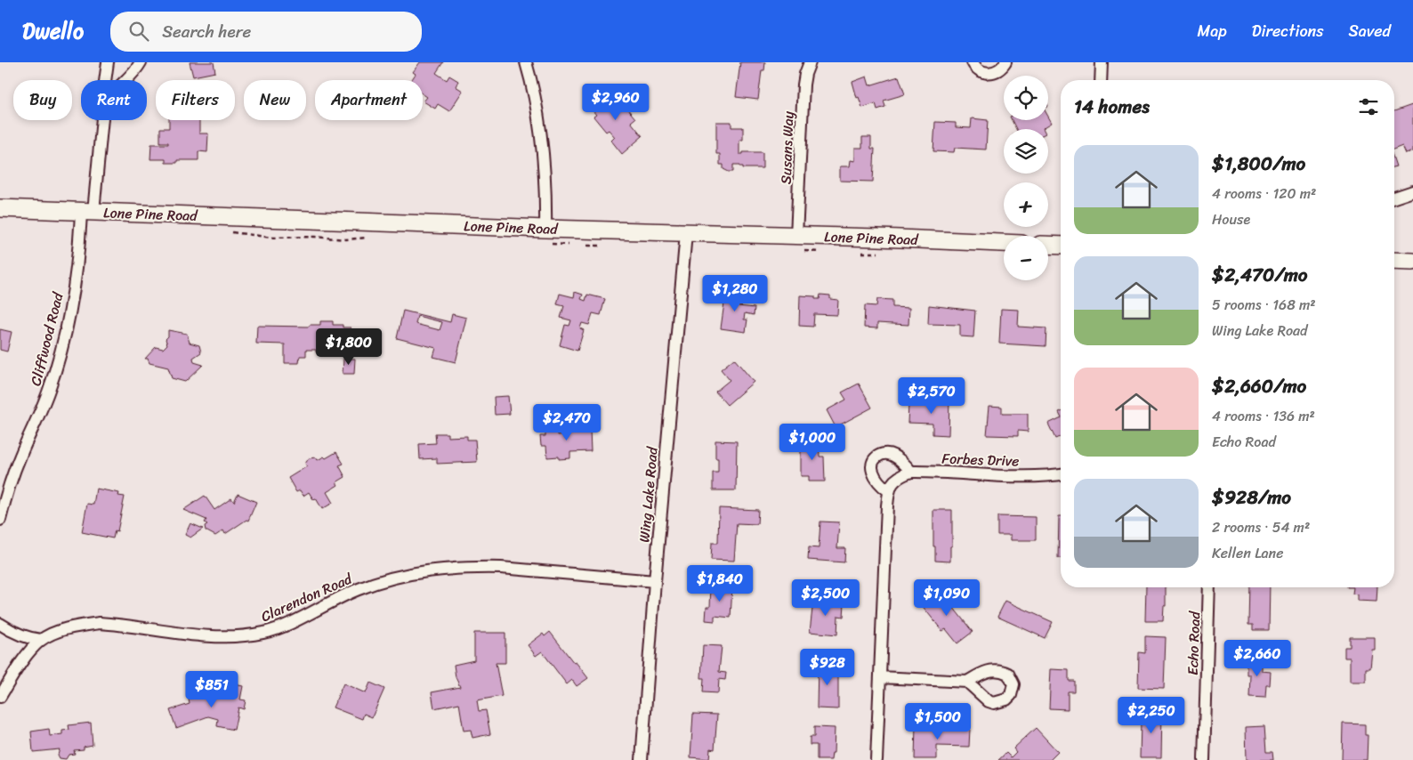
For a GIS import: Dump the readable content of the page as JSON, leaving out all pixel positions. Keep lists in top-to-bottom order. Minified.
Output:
{"streets":{"street":["Susans Way","Lone Pine Road","Cliffwood Road","Forbes Drive","Wing Lake Road","Clarendon Road","Echo Road"]},"crossings":[["Susans Way","Lone Pine Road"],["Lone Pine Road","Cliffwood Road"],["Lone Pine Road","Wing Lake Road"],["Wing Lake Road","Clarendon Road"]],"page":{"header":"Dwello","search":"Search here","nav":["Map","Directions","Saved"],"map_buttons":["+","−"],"chip":["Buy","Rent","Filters","New","Apartment"],"heading":"14 homes","price":["$2,960","$1,280","$1,800","$2,570","$2,470","$1,000","$1,840","$2,500","$1,090","$2,660","$928","$851","$2,250","$1,500"],"list":[{"name":"$1,800/mo","note":"4 rooms · 120 m² · House"},{"name":"$2,470/mo","note":"5 rooms · 168 m² · Wing Lake Road"},{"name":"$2,660/mo","note":"4 rooms · 136 m² · Echo Road"},{"name":"$928/mo","note":"2 rooms · 54 m² · Kellen Lane"}]}}
